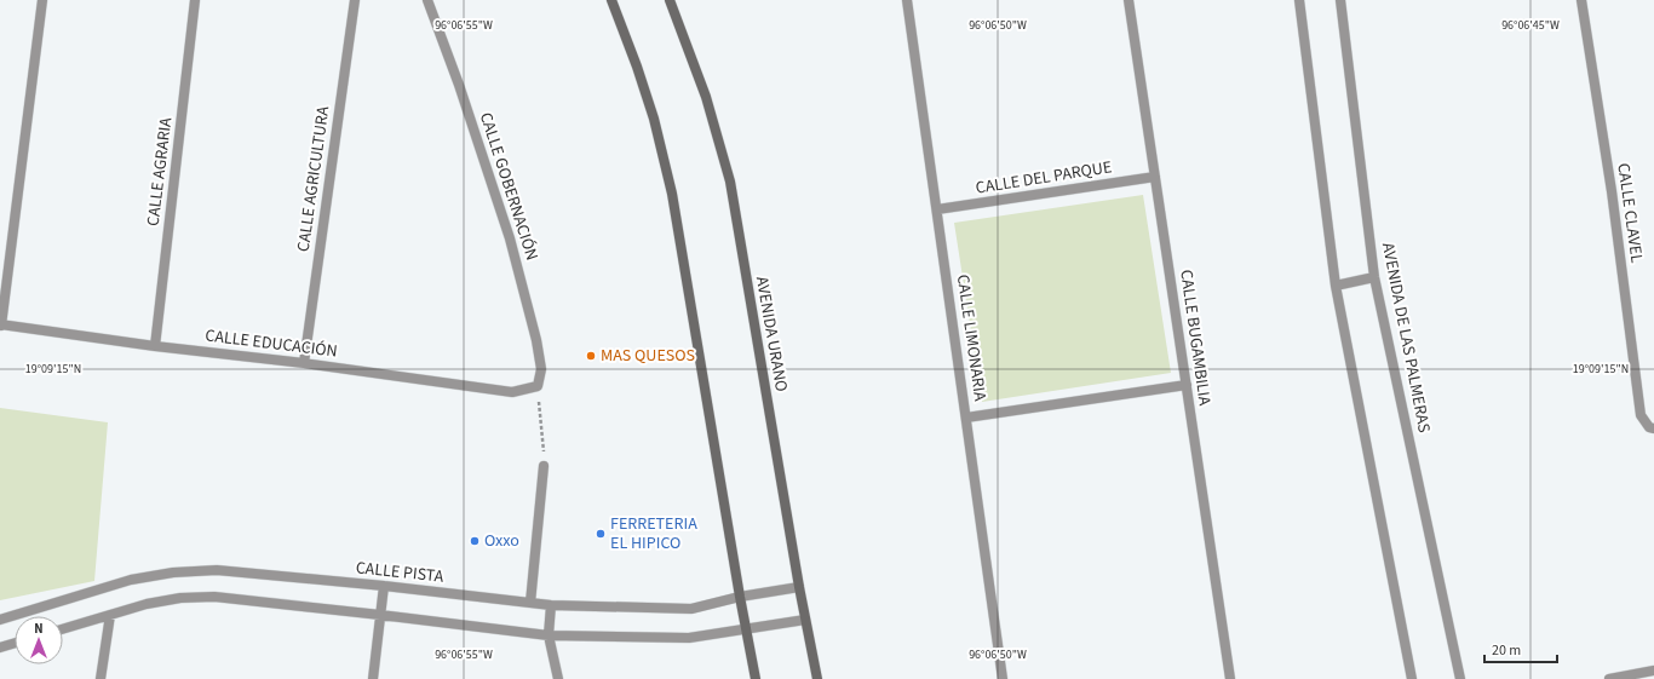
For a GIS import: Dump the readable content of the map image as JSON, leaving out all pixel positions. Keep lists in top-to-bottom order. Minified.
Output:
{"streets":{"main road":["AVENIDA URANO"],"street":["CALLE AGRARIA","CALLE DEL PARQUE","CALLE AGRICULTURA","CALLE GOBERNACIÓN","CALLE CLAVEL","CALLE LIMONARIA","CALLE BUGAMBILIA","AVENIDA DE LAS PALMERAS","CALLE EDUCACIÓN","CALLE PISTA"]},"crossings":[["CALLE AGRARIA","CALLE EDUCACIÓN"],["CALLE DEL PARQUE","CALLE LIMONARIA"],["CALLE DEL PARQUE","CALLE BUGAMBILIA"],["CALLE AGRICULTURA","CALLE EDUCACIÓN"],["CALLE GOBERNACIÓN","CALLE EDUCACIÓN"],["AVENIDA URANO","CALLE PISTA"]],"places":["MAS QUESOS","FERRETERIA EL HIPICO","Oxxo"],"scale_bar":"20 m","north":"top","coordinates":["96°06'55\"W","96°06'50\"W","96°06'45\"W","19°09'15\"N"]}
